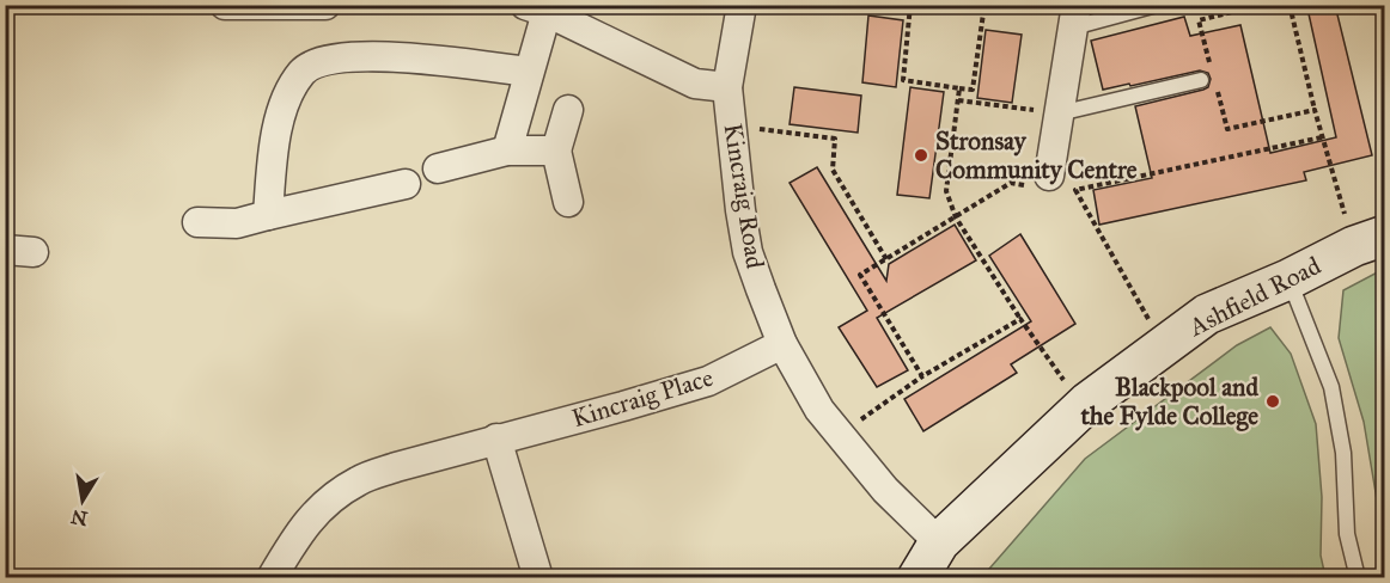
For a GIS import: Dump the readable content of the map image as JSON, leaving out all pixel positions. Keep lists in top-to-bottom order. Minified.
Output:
{"streets":{"street":["Kincraig Road","Ashfield Road","Kincraig Place"]},"crossings":[["Kincraig Road","Ashfield Road"],["Kincraig Road","Kincraig Place"]],"places":["Stronsay Community Centre","Blackpool and the Fylde College"],"north":"bottom"}
